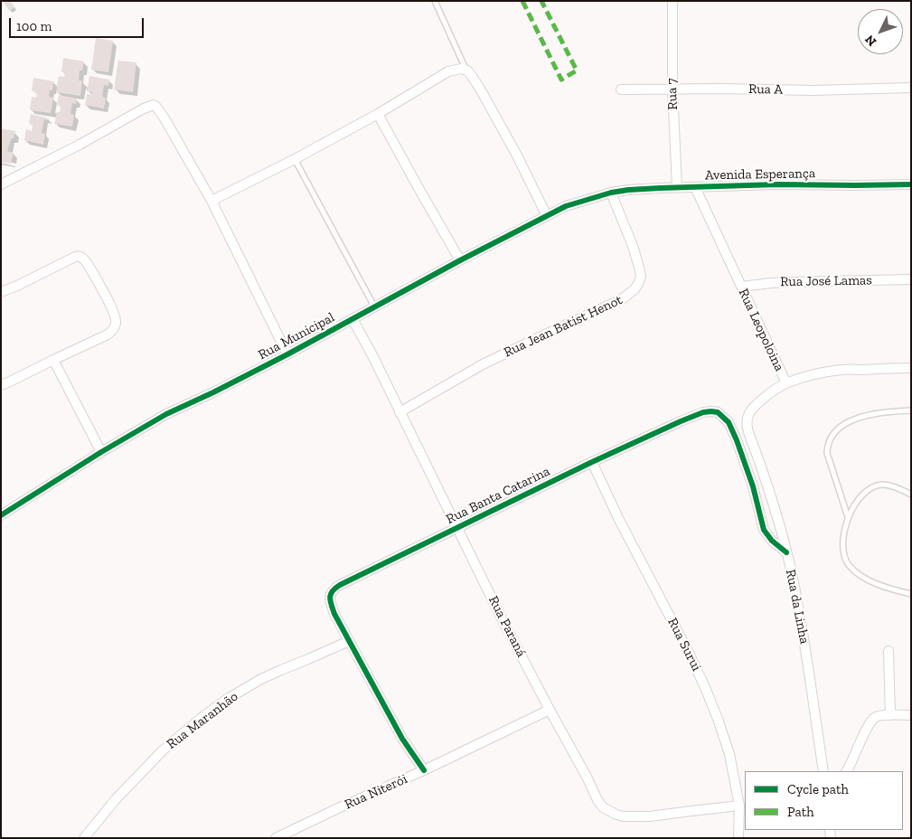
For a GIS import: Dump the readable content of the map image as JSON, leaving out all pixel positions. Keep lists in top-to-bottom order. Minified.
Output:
{"streets":{"street":["Rua A","Rua 7","Avenida Esperança","Rua José Lamas","Rua Jean Batist Henot","Rua Leopoloina","Rua Municipal","Rua Banta Catarina","Rua da Linha","Rua Paraná","Rua Surui","Rua Maranhão","Rua Niterói"]},"crossings":[["Rua A","Rua 7"],["Rua 7","Avenida Esperança"],["Avenida Esperança","Rua Jean Batist Henot"],["Avenida Esperança","Rua Leopoloina"],["Avenida Esperança","Rua Municipal"],["Rua José Lamas","Rua Leopoloina"],["Rua Jean Batist Henot","Rua Municipal"],["Rua Jean Batist Henot","Rua Paraná"],["Rua Leopoloina","Rua da Linha"],["Rua Municipal","Rua Paraná"],["Rua Banta Catarina","Rua da Linha"],["Rua Banta Catarina","Rua Paraná"],["Rua Banta Catarina","Rua Surui"],["Rua Banta Catarina","Rua Maranhão"],["Rua Banta Catarina","Rua Niterói"],["Rua Paraná","Rua Surui"],["Rua Paraná","Rua Niterói"]],"legend":["Cycle path","Path"],"scale_bar":"100 m","north":"bottom left"}
